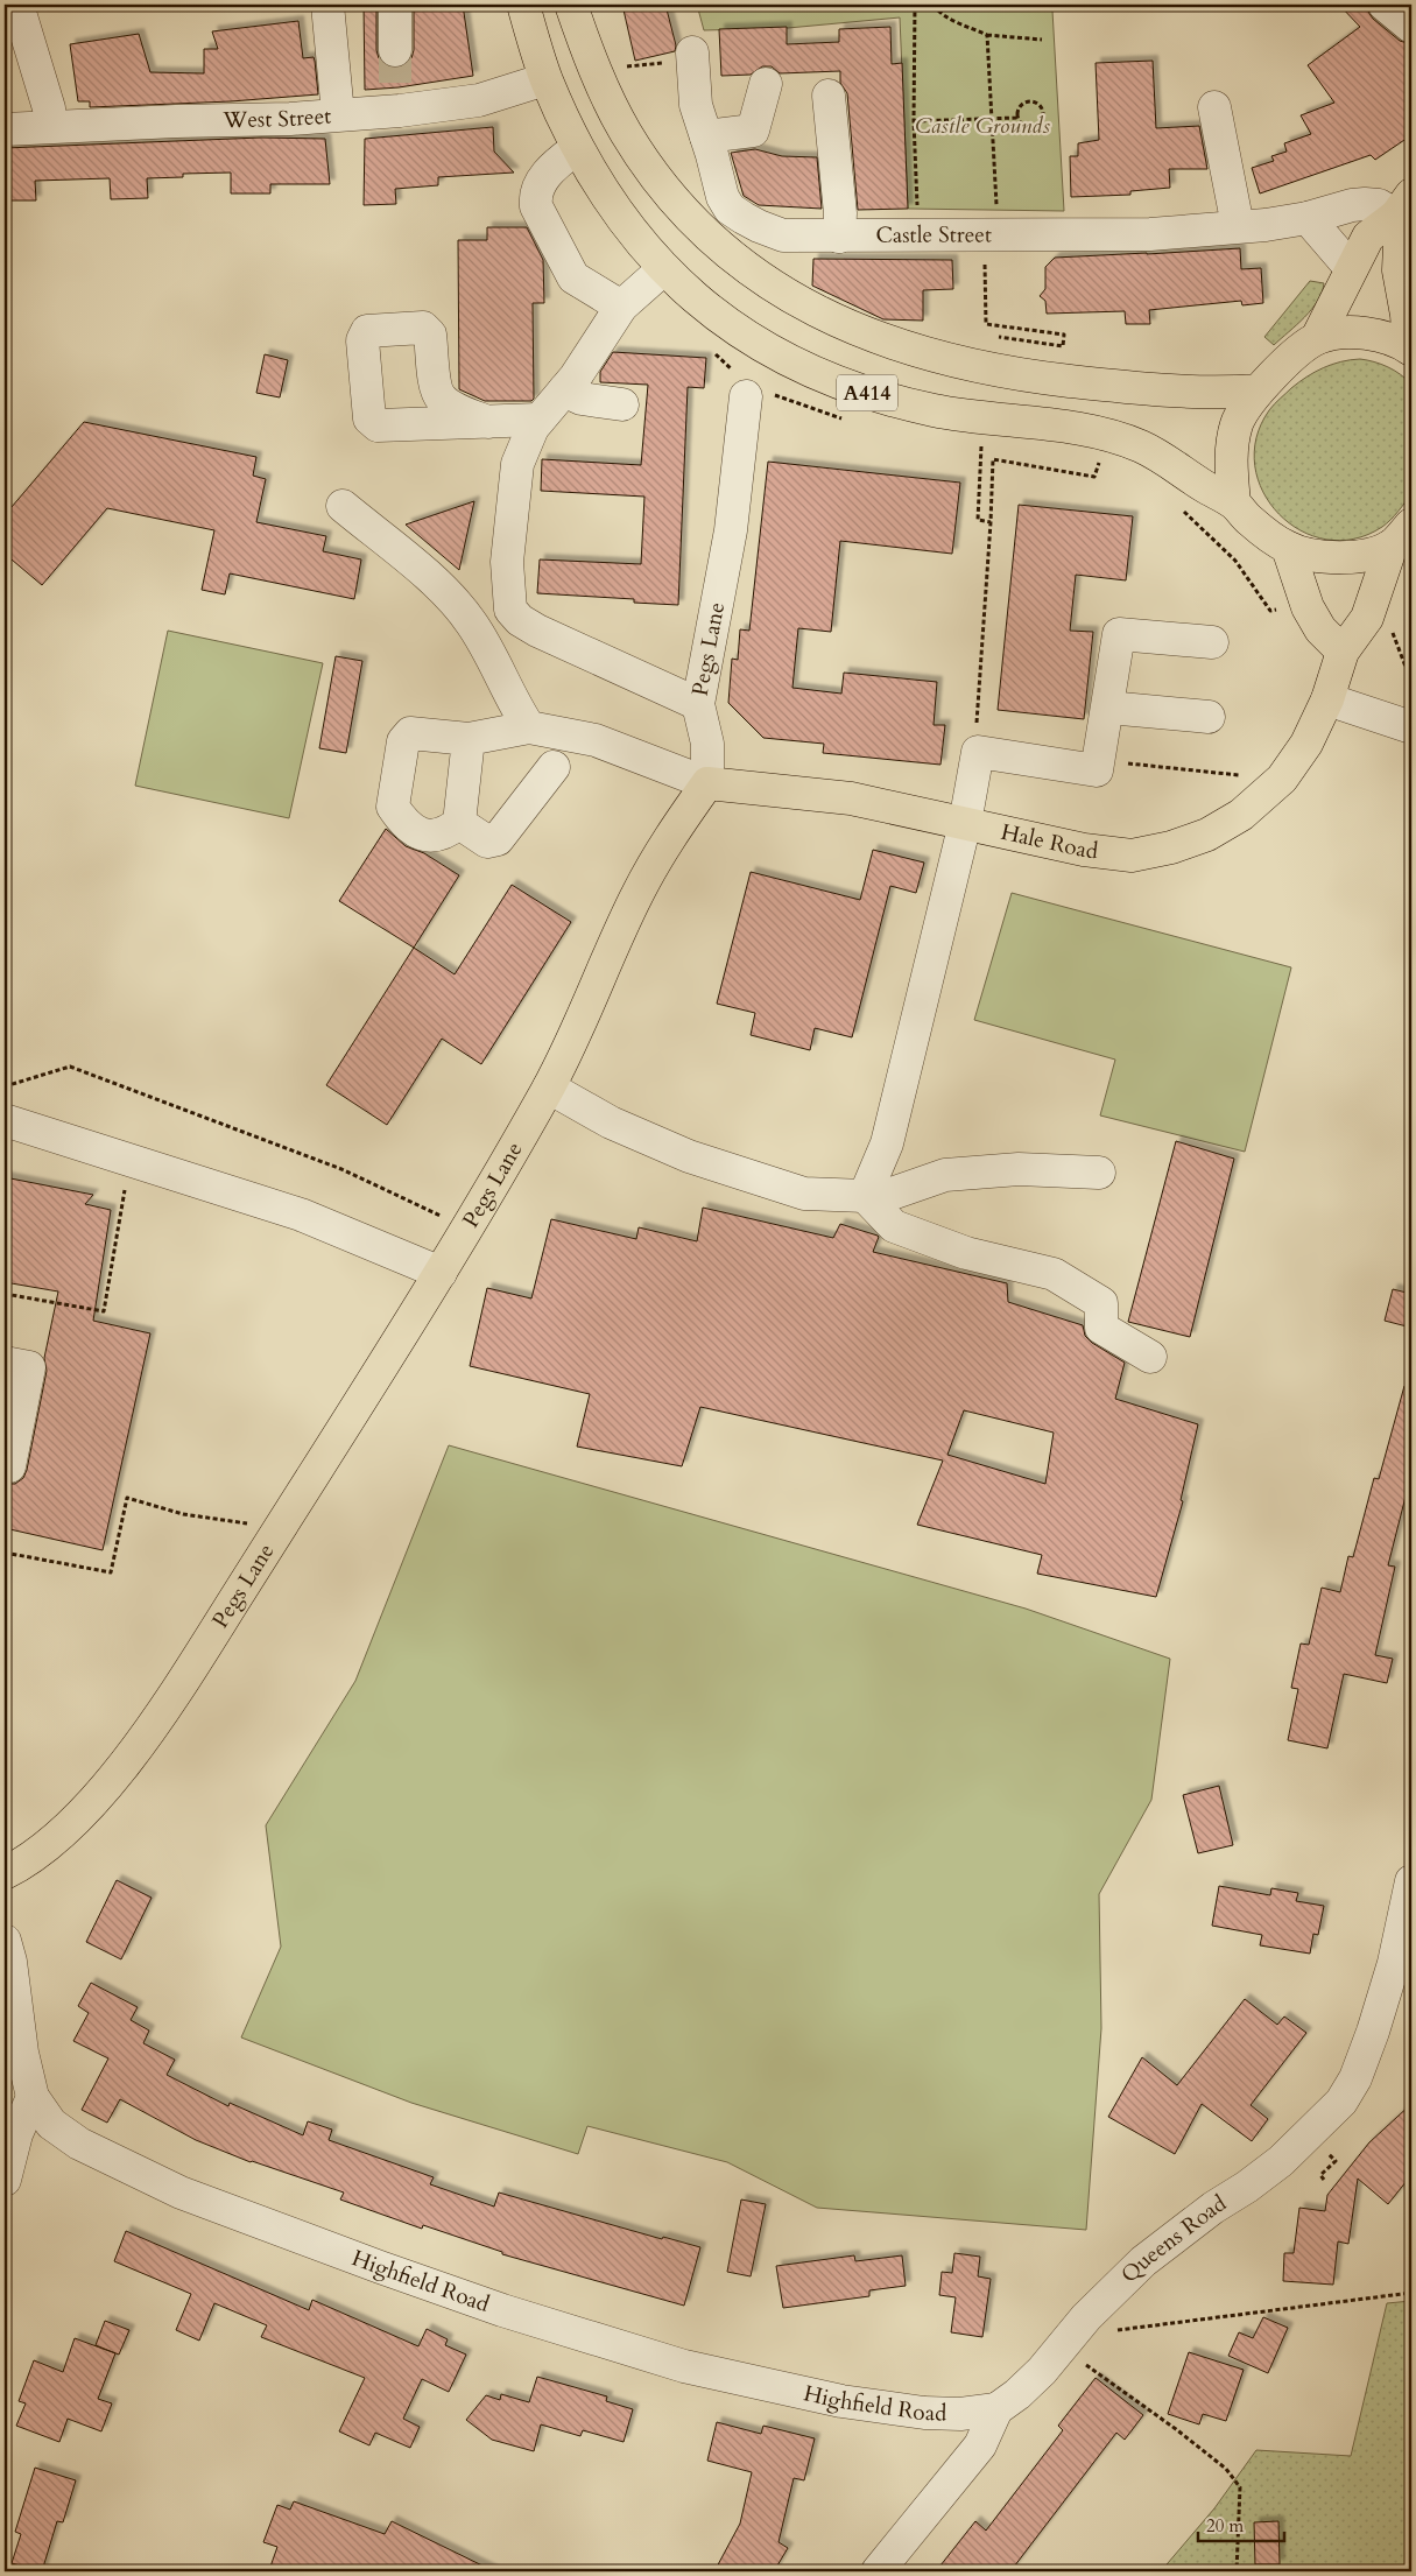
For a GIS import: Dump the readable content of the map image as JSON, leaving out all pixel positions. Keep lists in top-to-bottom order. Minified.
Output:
{"streets":{"main road":["A414","Pegs Lane","Hale Road"],"street":["West Street","Castle Street","Queens Road","Highfield Road"]},"crossings":[["West Street","A414"],["Pegs Lane","Hale Road"],["Queens Road","Highfield Road"]],"parks":["Castle Grounds"],"scale_bar":"20 m"}
